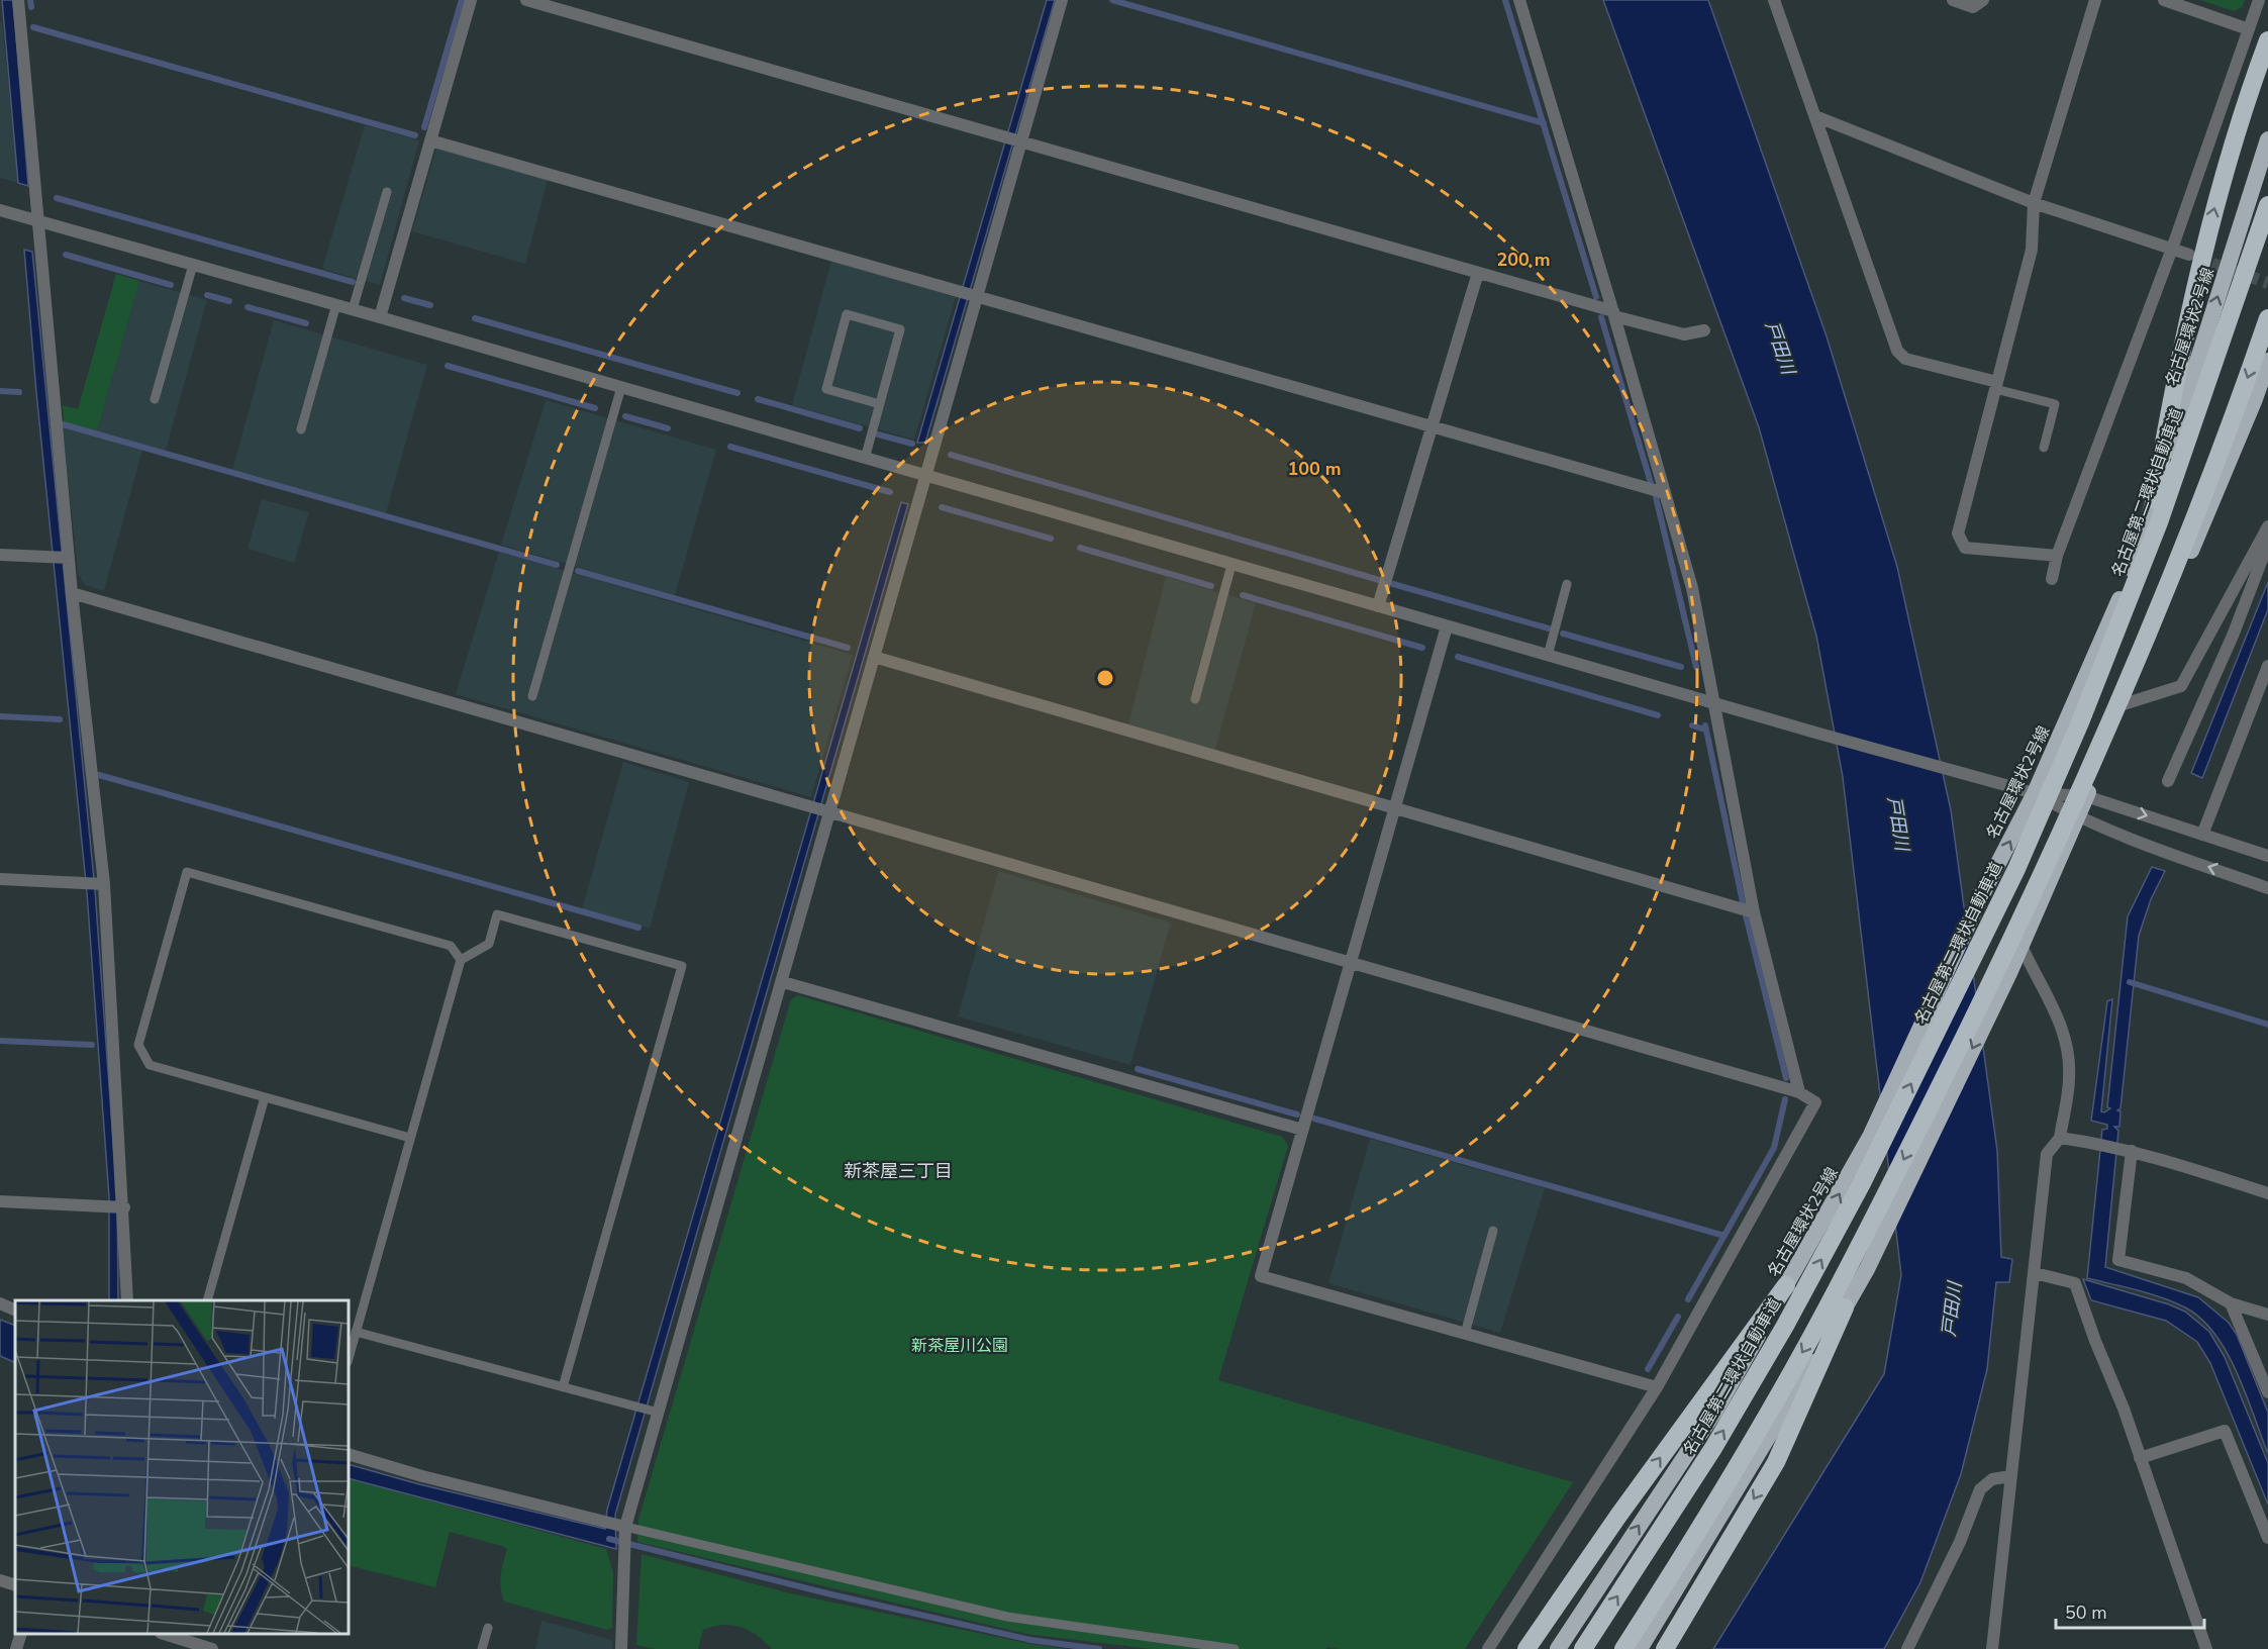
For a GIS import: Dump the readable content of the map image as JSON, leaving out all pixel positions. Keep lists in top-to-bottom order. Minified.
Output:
{"streets":{"highway":["名古屋環状2号線","名古屋第二環状自動車道"]},"districts":["新茶屋三丁目"],"water":["戸田川"],"parks":["新茶屋川公園"],"scale_bar":"50 m","rings":["200 m","100 m"]}
